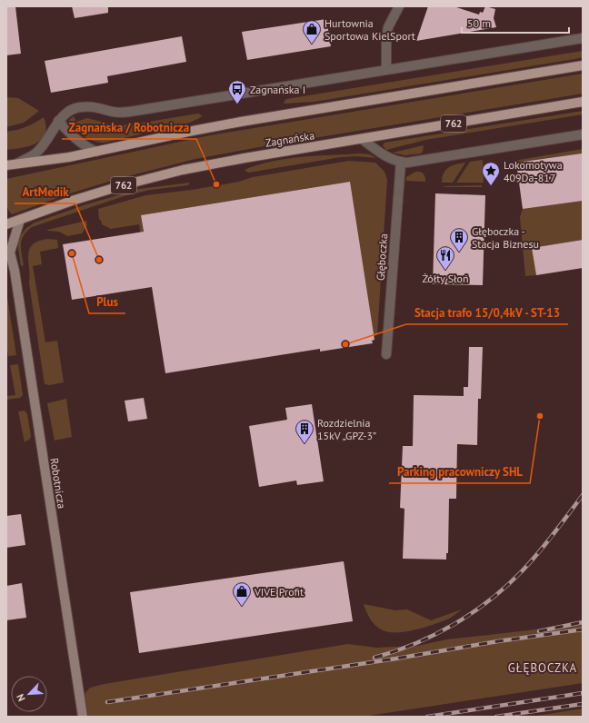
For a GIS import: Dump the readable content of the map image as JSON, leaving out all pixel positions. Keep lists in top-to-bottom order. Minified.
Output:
{"streets":{"main road":["762","Zagnańska"],"street":["Głęboczka","Robotnicza"]},"crossings":[["Zagnańska","Robotnicza"]],"districts":["GŁĘBOCZKA"],"places":{"shop":["Hurtownia Sportowa KielSport","VIVE Profit"],"bus stop":["Zagnańska I"],"other":["Zagnańska / Robotnicza","Plus","ArtMedik","Stacja trafo 15/0,4kV - ST-13","Parking pracowniczy SHL"],"place":["Lokomotywa 409Da-817"],"building":["Głęboczka - Stacja Biznesu","Rozdzielnia 15kV „GPZ-3”"],"restaurant":["Żółty Słoń"]},"scale_bar":"50 m","north":"bottom left"}
